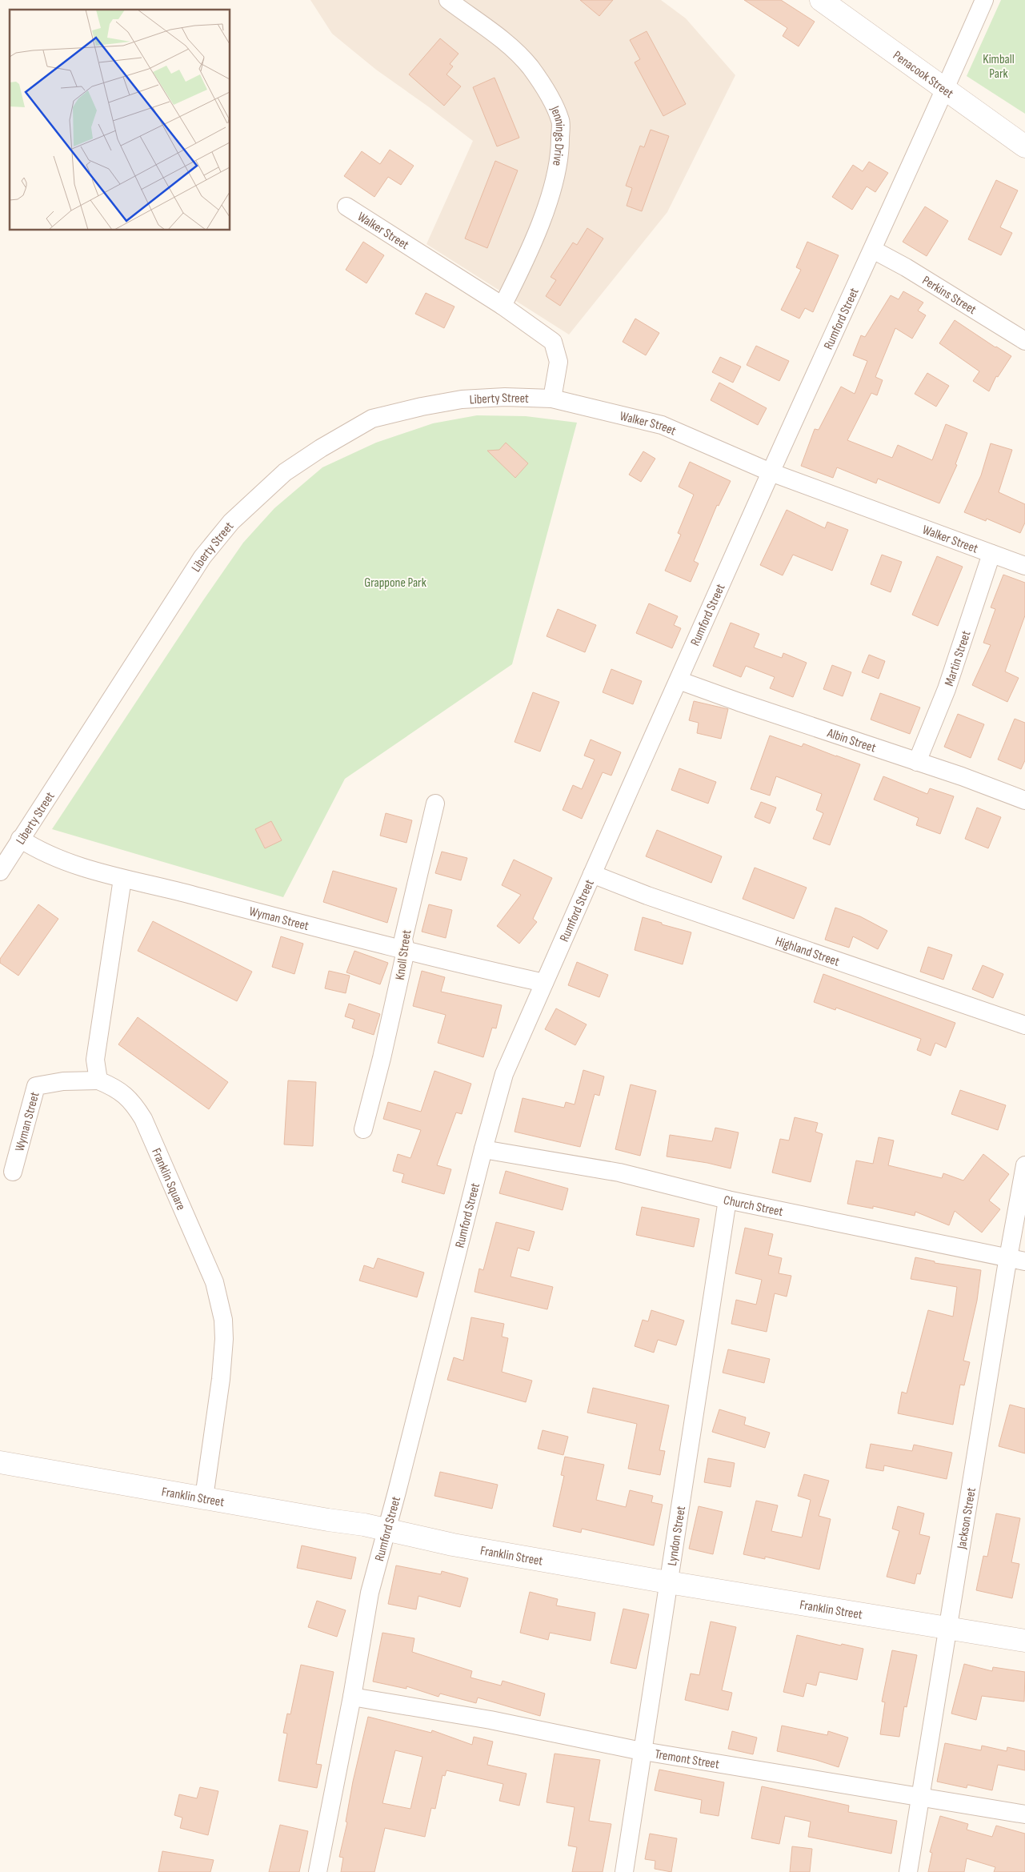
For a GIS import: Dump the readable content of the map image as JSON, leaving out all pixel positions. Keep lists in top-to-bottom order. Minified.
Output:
{"streets":{"street":["Penacook Street","Jennings Drive","Walker Street","Perkins Street","Rumford Street","Liberty Street","Martin Street","Albin Street","Wyman Street","Highland Street","Knoll Street","Franklin Square","Church Street","Franklin Street","Jackson Street","Lyndon Street","Tremont Street"]},"crossings":[["Penacook Street","Rumford Street"],["Jennings Drive","Walker Street"],["Walker Street","Rumford Street"],["Walker Street","Liberty Street"],["Walker Street","Martin Street"],["Perkins Street","Rumford Street"],["Rumford Street","Albin Street"],["Rumford Street","Wyman Street"],["Rumford Street","Highland Street"],["Rumford Street","Church Street"],["Rumford Street","Franklin Street"],["Rumford Street","Tremont Street"],["Liberty Street","Wyman Street"],["Martin Street","Albin Street"],["Wyman Street","Knoll Street"],["Wyman Street","Franklin Square"],["Franklin Square","Franklin Street"],["Church Street","Jackson Street"],["Church Street","Lyndon Street"],["Franklin Street","Jackson Street"],["Franklin Street","Lyndon Street"],["Jackson Street","Tremont Street"],["Lyndon Street","Tremont Street"]],"parks":["Kimball Park","Grappone Park"]}
